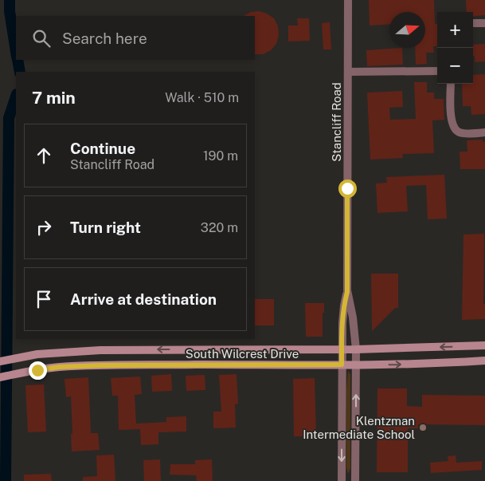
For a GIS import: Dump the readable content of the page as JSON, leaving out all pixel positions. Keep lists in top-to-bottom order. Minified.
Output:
{"streets":{"main road":["South Wilcrest Drive"],"street":["Stancliff Road"]},"crossings":[["Stancliff Road","South Wilcrest Drive"]],"places":["Klentzman Intermediate School"],"north":"right","page":{"map_buttons":["+","−"],"search":"Search here","heading":["7 min","Walk · 510 m"],"list":[["Continue","Stancliff Road","190 m"],["Turn right","320 m"],"Arrive at destination"]}}
